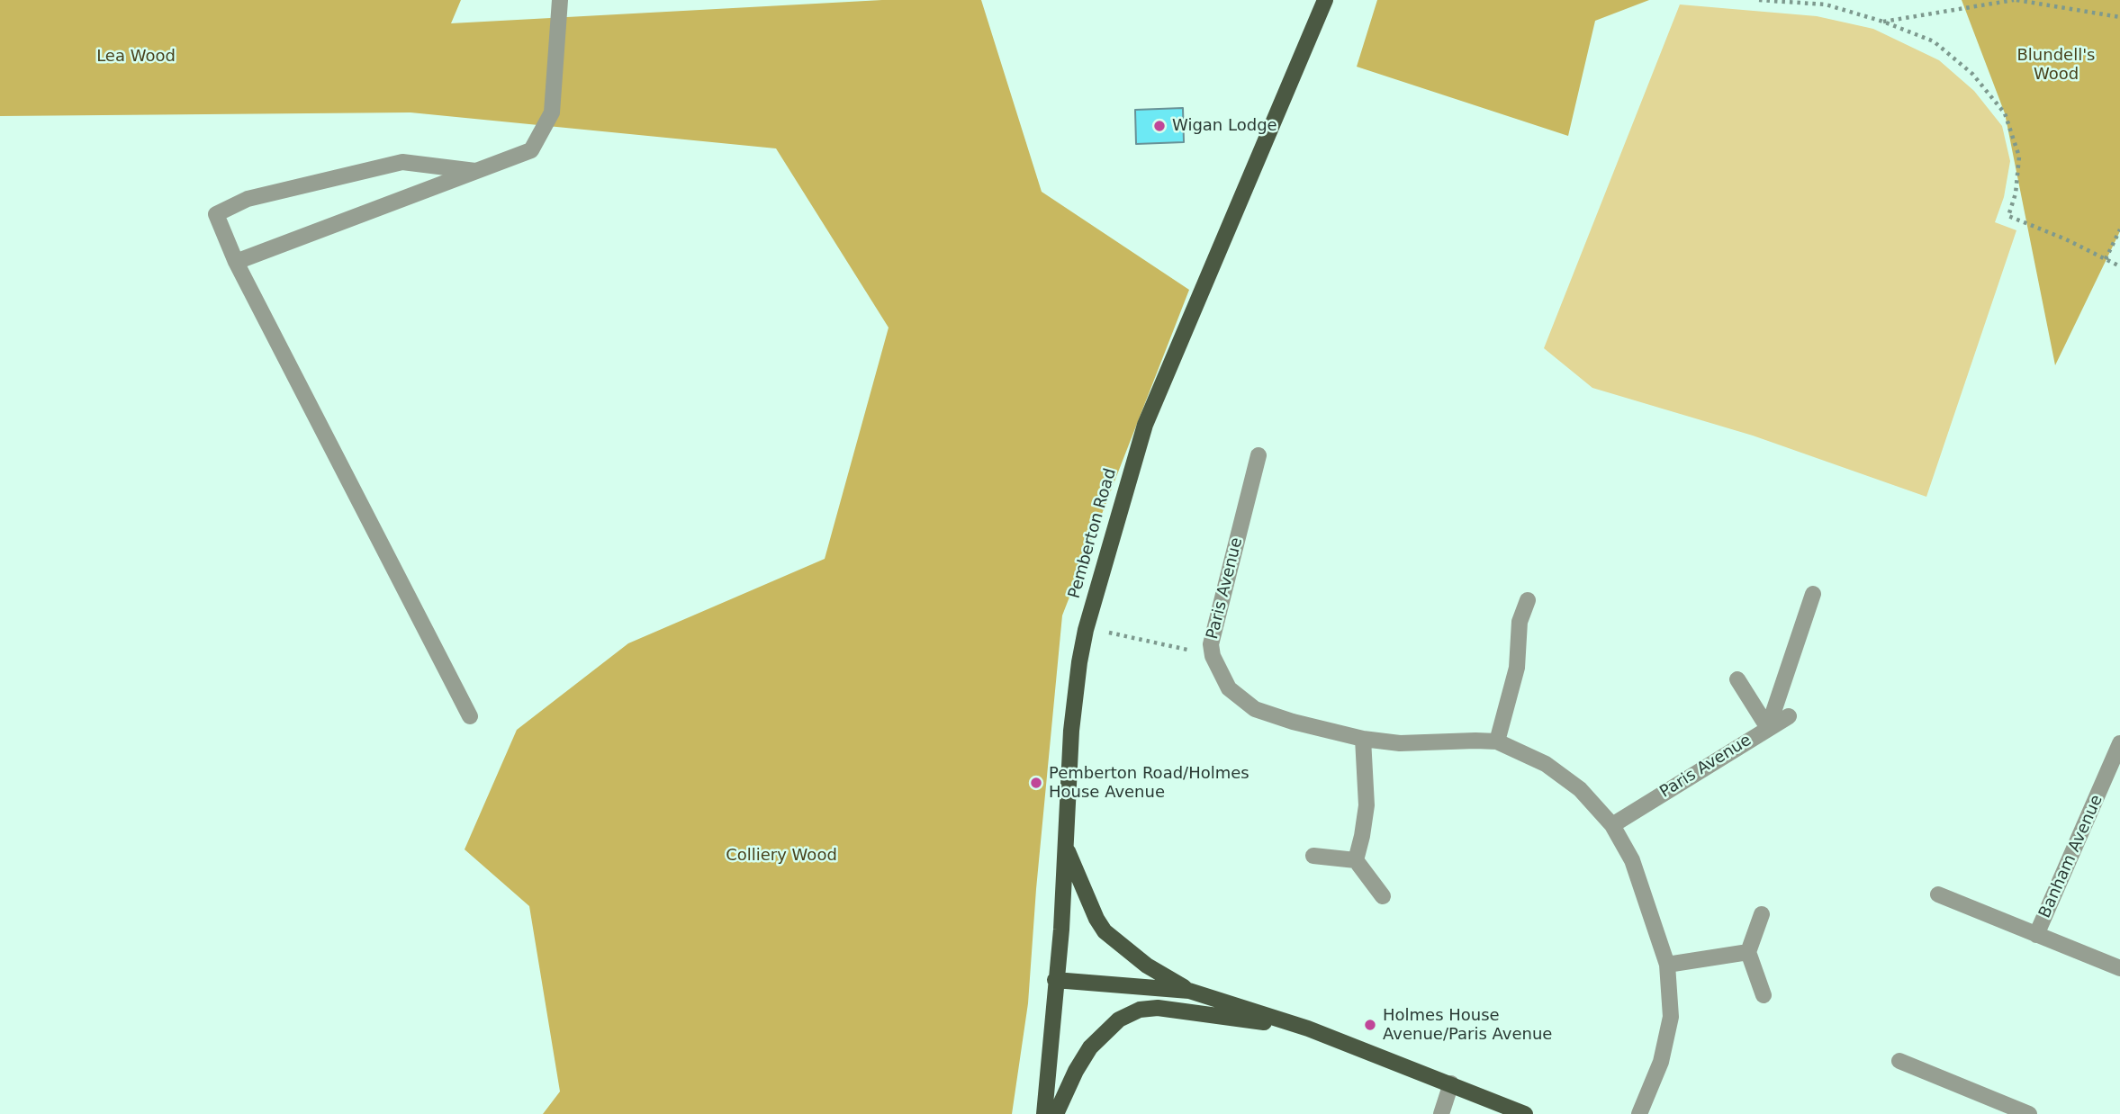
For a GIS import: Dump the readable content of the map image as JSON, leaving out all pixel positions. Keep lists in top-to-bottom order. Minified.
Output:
{"streets":{"main road":["Pemberton Road"],"street":["Paris Avenue","Banham Avenue"]},"parks":["Blundell's Wood","Lea Wood","Colliery Wood"],"places":["Wigan Lodge","Pemberton Road/Holmes House Avenue","Holmes House Avenue/Paris Avenue"]}
